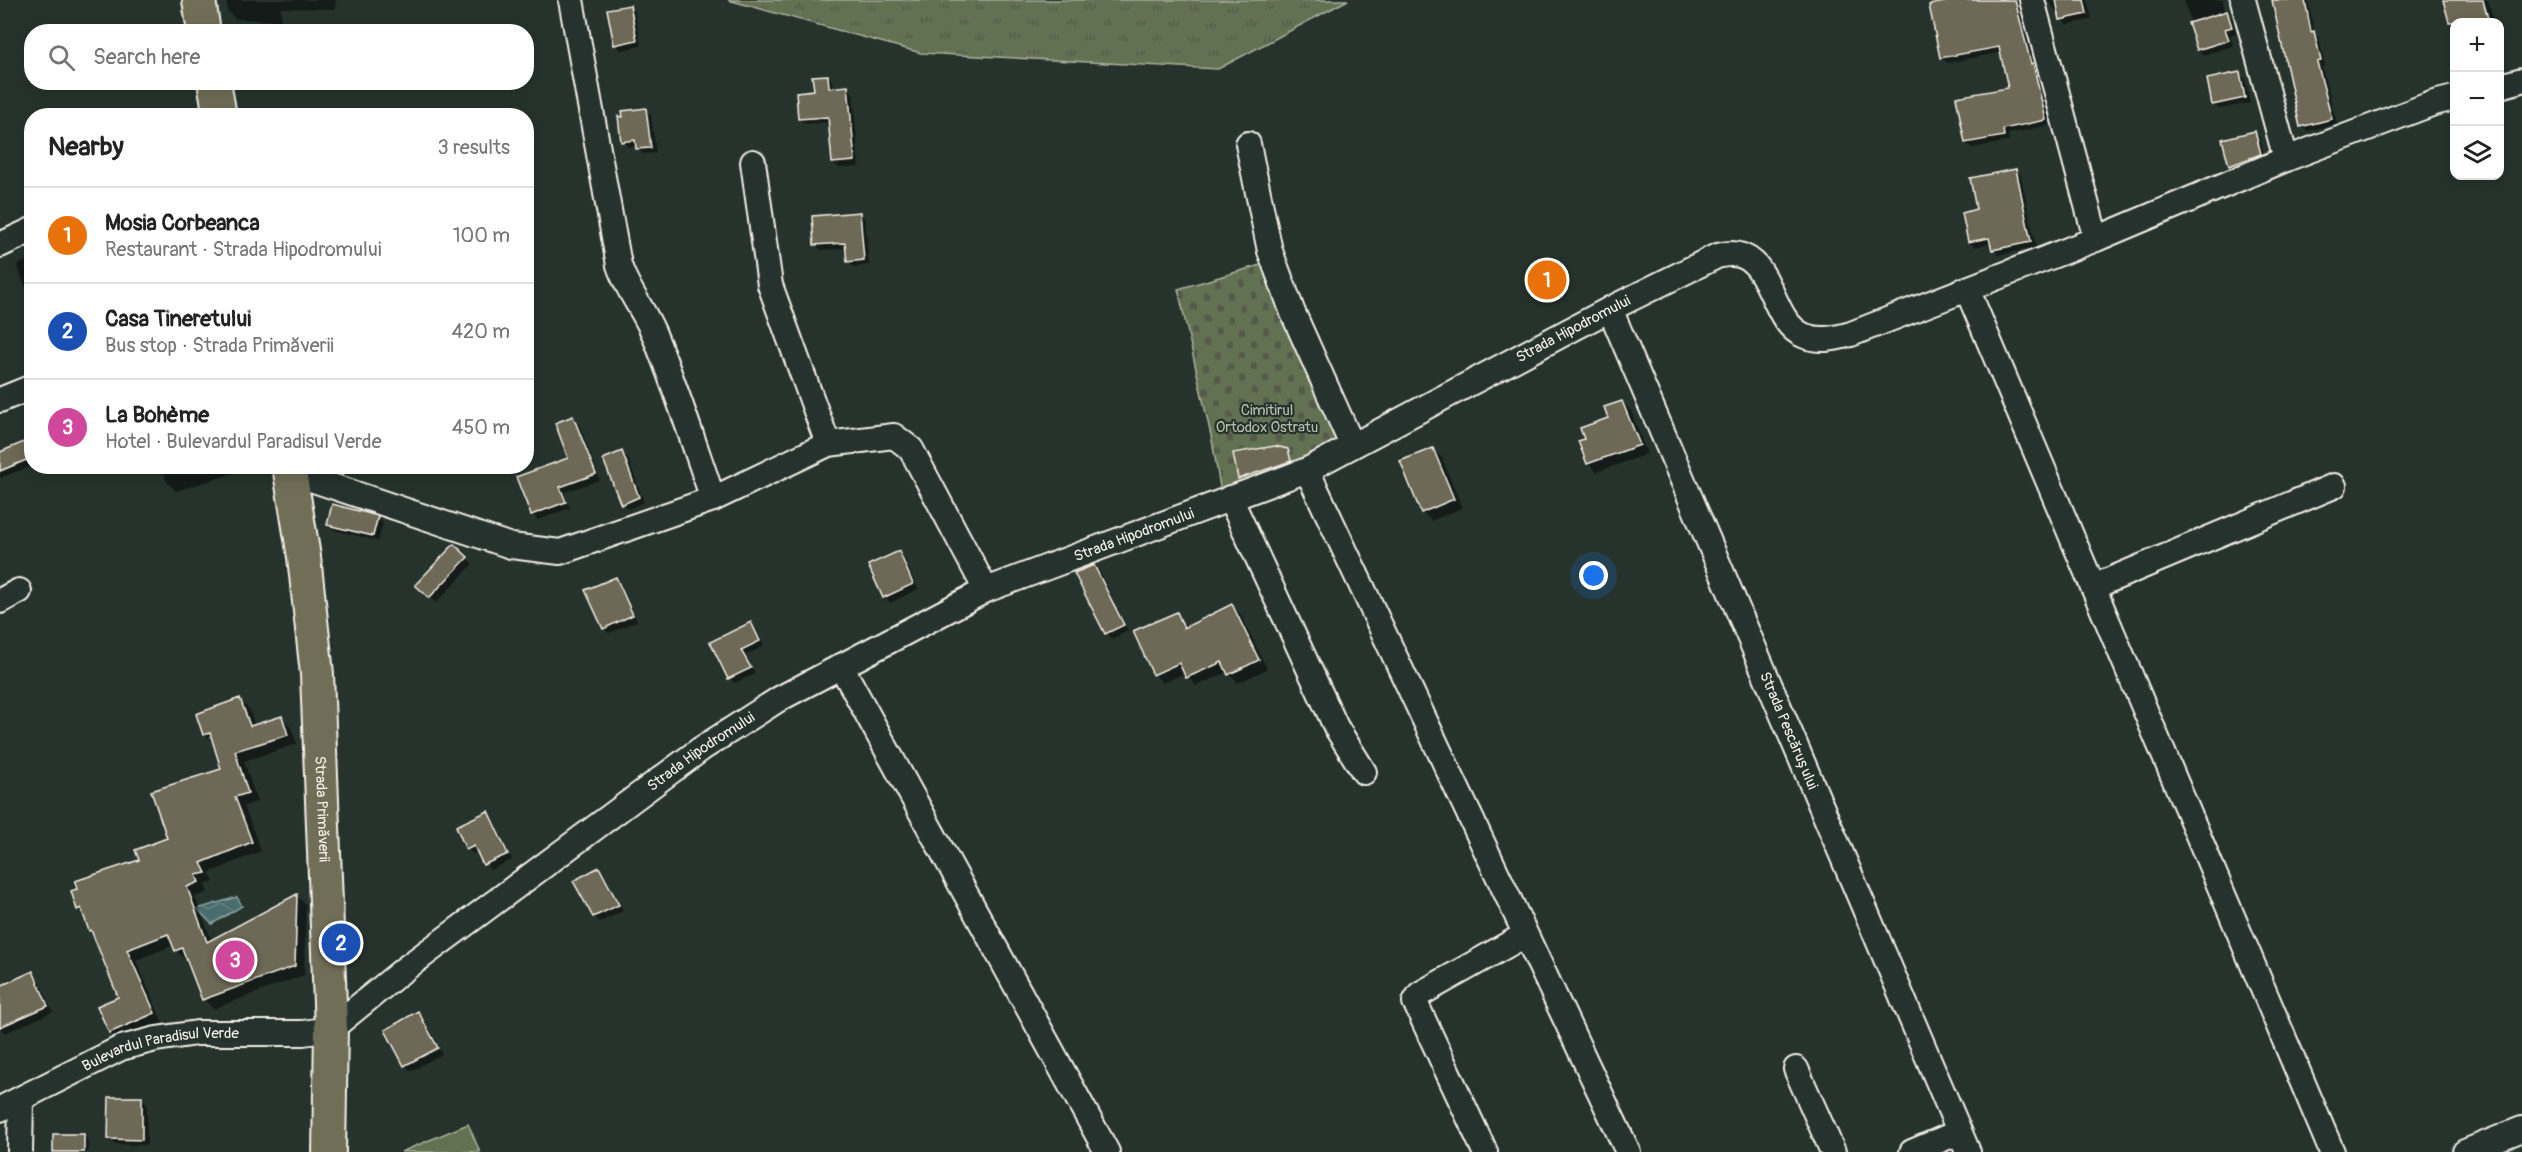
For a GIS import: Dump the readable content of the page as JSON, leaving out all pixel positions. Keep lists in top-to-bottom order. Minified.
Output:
{"streets":{"main road":["Strada Primăverii"],"street":["Strada Hipodromului","Strada Pescărușului","Bulevardul Paradisul Verde"]},"crossings":[["Strada Hipodromului","Strada Pescărușului"],["Strada Hipodromului","Strada Primăverii"],["Strada Hipodromului","Bulevardul Paradisul Verde"],["Strada Primăverii","Bulevardul Paradisul Verde"]],"parks":["Cimitirul Ortodox Ostratu"],"page":{"map_buttons":["+","−"],"search":"Search here","heading":["Nearby","3 results"],"list":[{"mark":"1","name":"Mosia Corbeanca","note":"Restaurant · Strada Hipodromului","value":"100 m"},{"mark":"2","name":"Casa Tineretului","note":"Bus stop · Strada Primăverii","value":"420 m"},{"mark":"3","name":"La Bohème","note":"Hotel · Bulevardul Paradisul Verde","value":"450 m"}],"pins":["1","2","3"]}}
